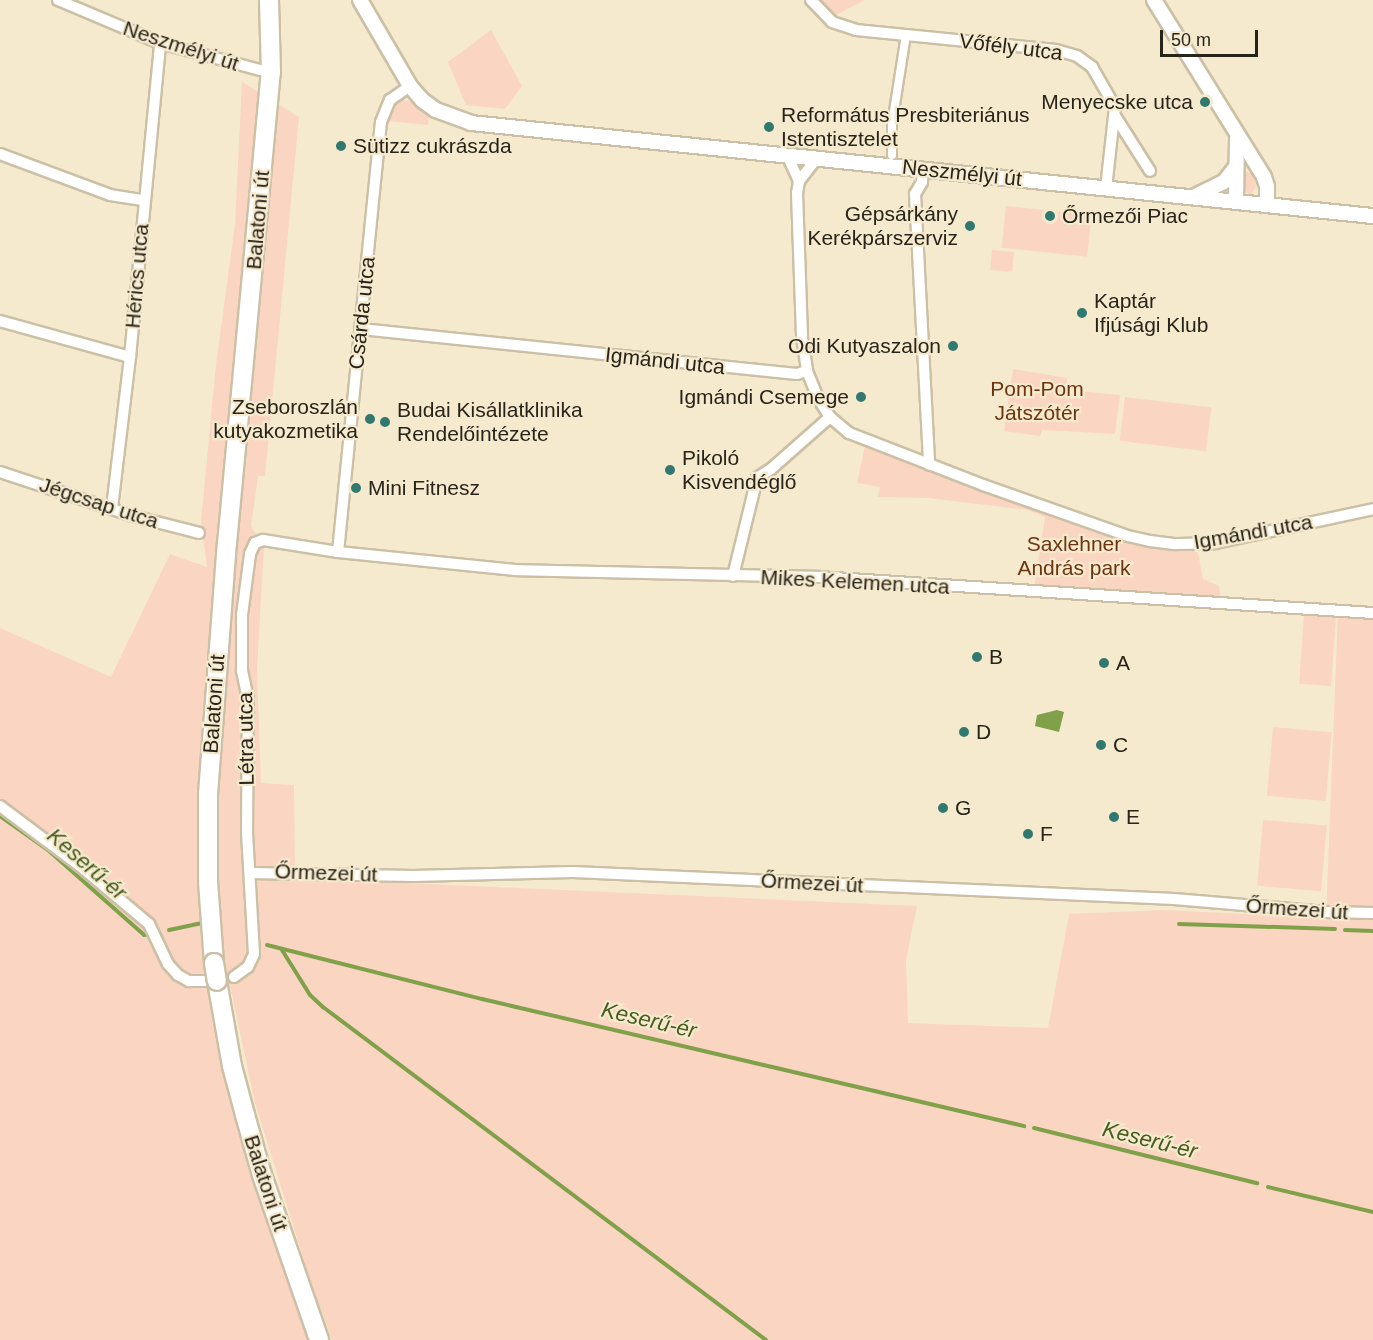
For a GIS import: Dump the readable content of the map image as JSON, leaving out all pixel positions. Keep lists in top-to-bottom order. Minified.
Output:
{"streets":{"main road":["Balatoni út"],"street":["Neszmélyi út","Vőfély utca","Hérics utca","Csárda utca","Igmándi utca","Jégcsap utca","Mikes Kelemen utca","Létra utca","Őrmezei út"]},"crossings":[["Neszmélyi út","Vőfély utca"],["Neszmélyi út","Balatoni út"],["Neszmélyi út","Hérics utca"],["Neszmélyi út","Csárda utca"],["Hérics utca","Jégcsap utca"],["Csárda utca","Igmándi utca"],["Csárda utca","Mikes Kelemen utca"],["Csárda utca","Létra utca"],["Mikes Kelemen utca","Létra utca"],["Létra utca","Őrmezei út"]],"water":["Keserű-ér"],"parks":["Pom-Pom Játszótér","Saxlehner András park"],"places":["Menyecske utca","Református Presbiteriánus Istentisztelet","Sütizz cukrászda","Őrmezői Piac","Gépsárkány Kerékpárszerviz","Kaptár Ifjúsági Klub","Odi Kutyaszalon","Igmándi Csemege","Zseboroszlán kutyakozmetika","Budai Kisállatklinika Rendelőintézete","Pikoló Kisvendéglő","Mini Fitnesz","B","A","D","C","G","E","F"],"scale_bar":"50 m"}
